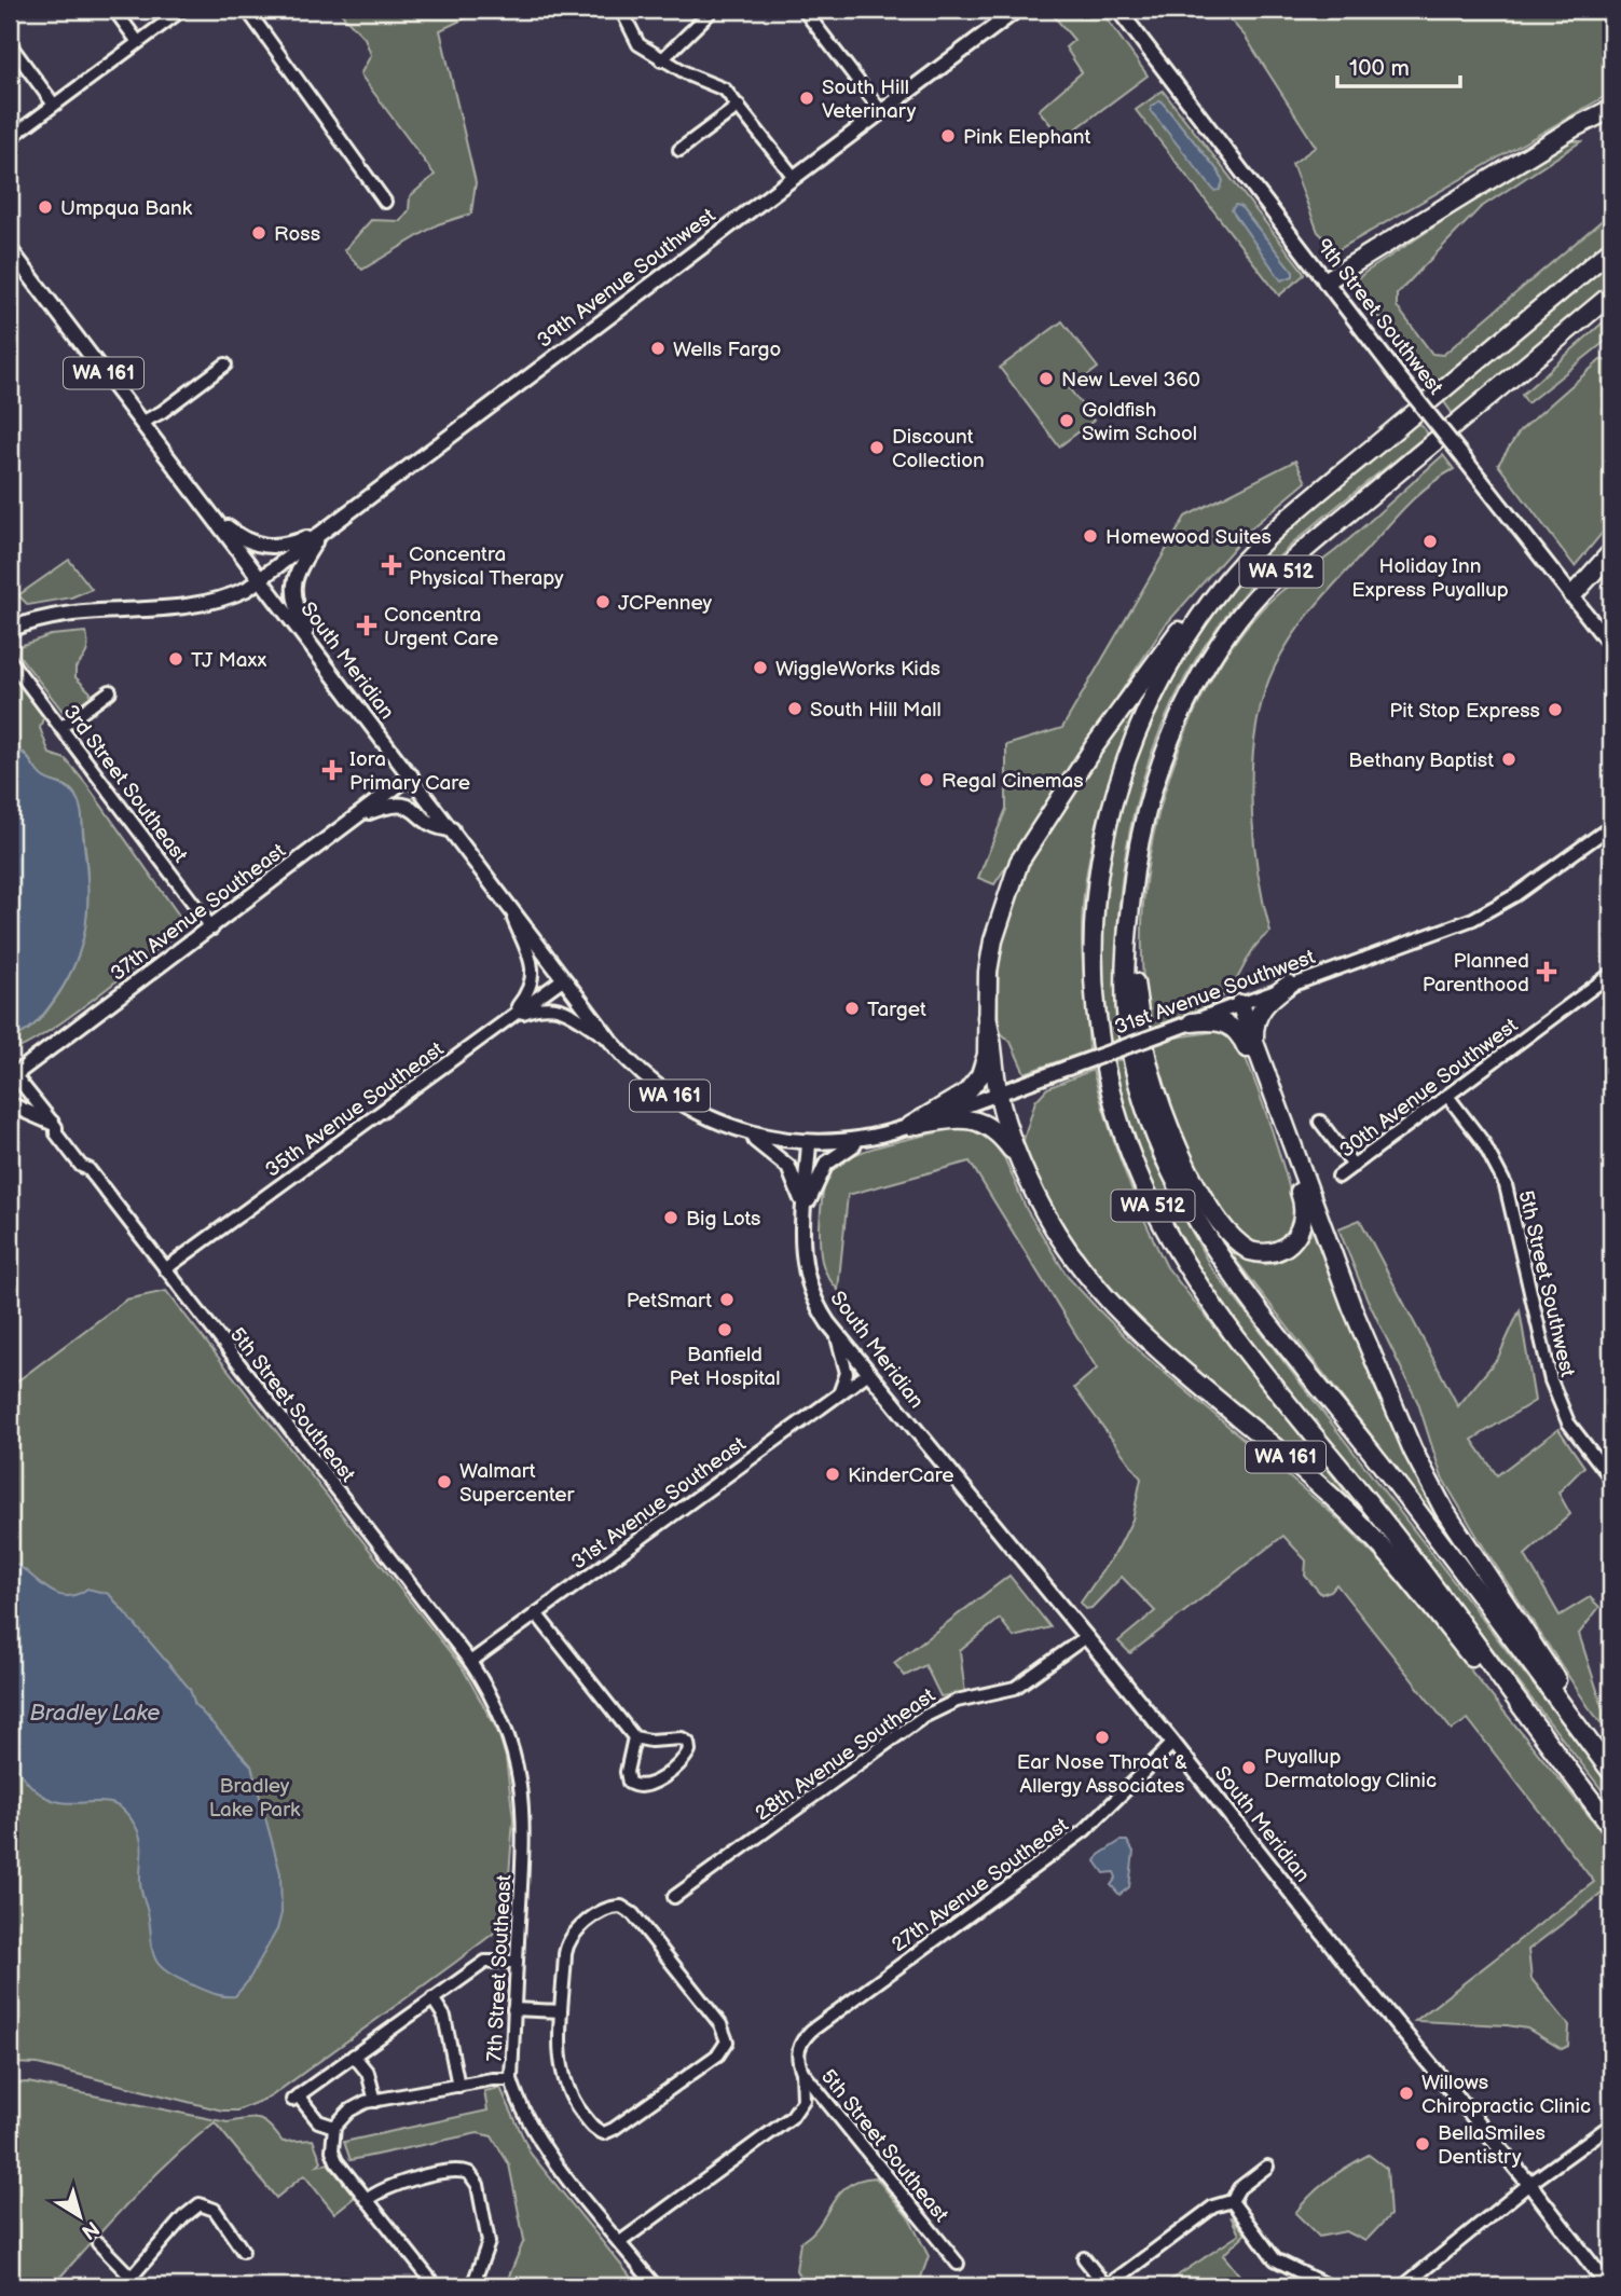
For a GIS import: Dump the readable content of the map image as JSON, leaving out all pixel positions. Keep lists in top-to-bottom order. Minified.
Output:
{"streets":{"highway":["WA 161","WA 512"],"main road":["39th Avenue Southwest","9th Street Southwest","South Meridian","37th Avenue Southeast","31st Avenue Southwest"],"street":["3rd Street Southeast","30th Avenue Southwest","35th Avenue Southeast","5th Street Southwest","5th Street Southeast","31st Avenue Southeast","28th Avenue Southeast","27th Avenue Southeast","7th Street Southeast"]},"crossings":[["39th Avenue Southwest","South Meridian"],["WA 161","WA 512"],["WA 161","31st Avenue Southwest"],["South Meridian","37th Avenue Southeast"],["South Meridian","31st Avenue Southwest"],["South Meridian","35th Avenue Southeast"],["South Meridian","31st Avenue Southeast"],["South Meridian","28th Avenue Southeast"],["South Meridian","27th Avenue Southeast"],["3rd Street Southeast","37th Avenue Southeast"],["37th Avenue Southeast","5th Street Southeast"],["30th Avenue Southwest","5th Street Southwest"],["35th Avenue Southeast","5th Street Southeast"],["5th Street Southeast","31st Avenue Southeast"],["5th Street Southeast","27th Avenue Southeast"],["5th Street Southeast","7th Street Southeast"],["31st Avenue Southeast","7th Street Southeast"]],"water":["Bradley Lake"],"parks":["Bradley Lake Park"],"places":{"other":["South Hill Veterinary","Pink Elephant","Umpqua Bank","Ross","Wells Fargo","New Level 360","Goldfish Swim School","Discount Collection","Homewood Suites","Holiday Inn Express Puyallup","JCPenney","TJ Maxx","WiggleWorks Kids","South Hill Mall","Pit Stop Express","Bethany Baptist","Regal Cinemas","Target","Big Lots","PetSmart","Banfield Pet Hospital","KinderCare","Walmart Supercenter","Ear Nose Throat & Allergy Associates","Puyallup Dermatology Clinic","Willows Chiropractic Clinic","BellaSmiles Dentistry"],"health":["Concentra Physical Therapy","Concentra Urgent Care","Iora Primary Care","Planned Parenthood"]},"scale_bar":"100 m","north":"bottom right"}
